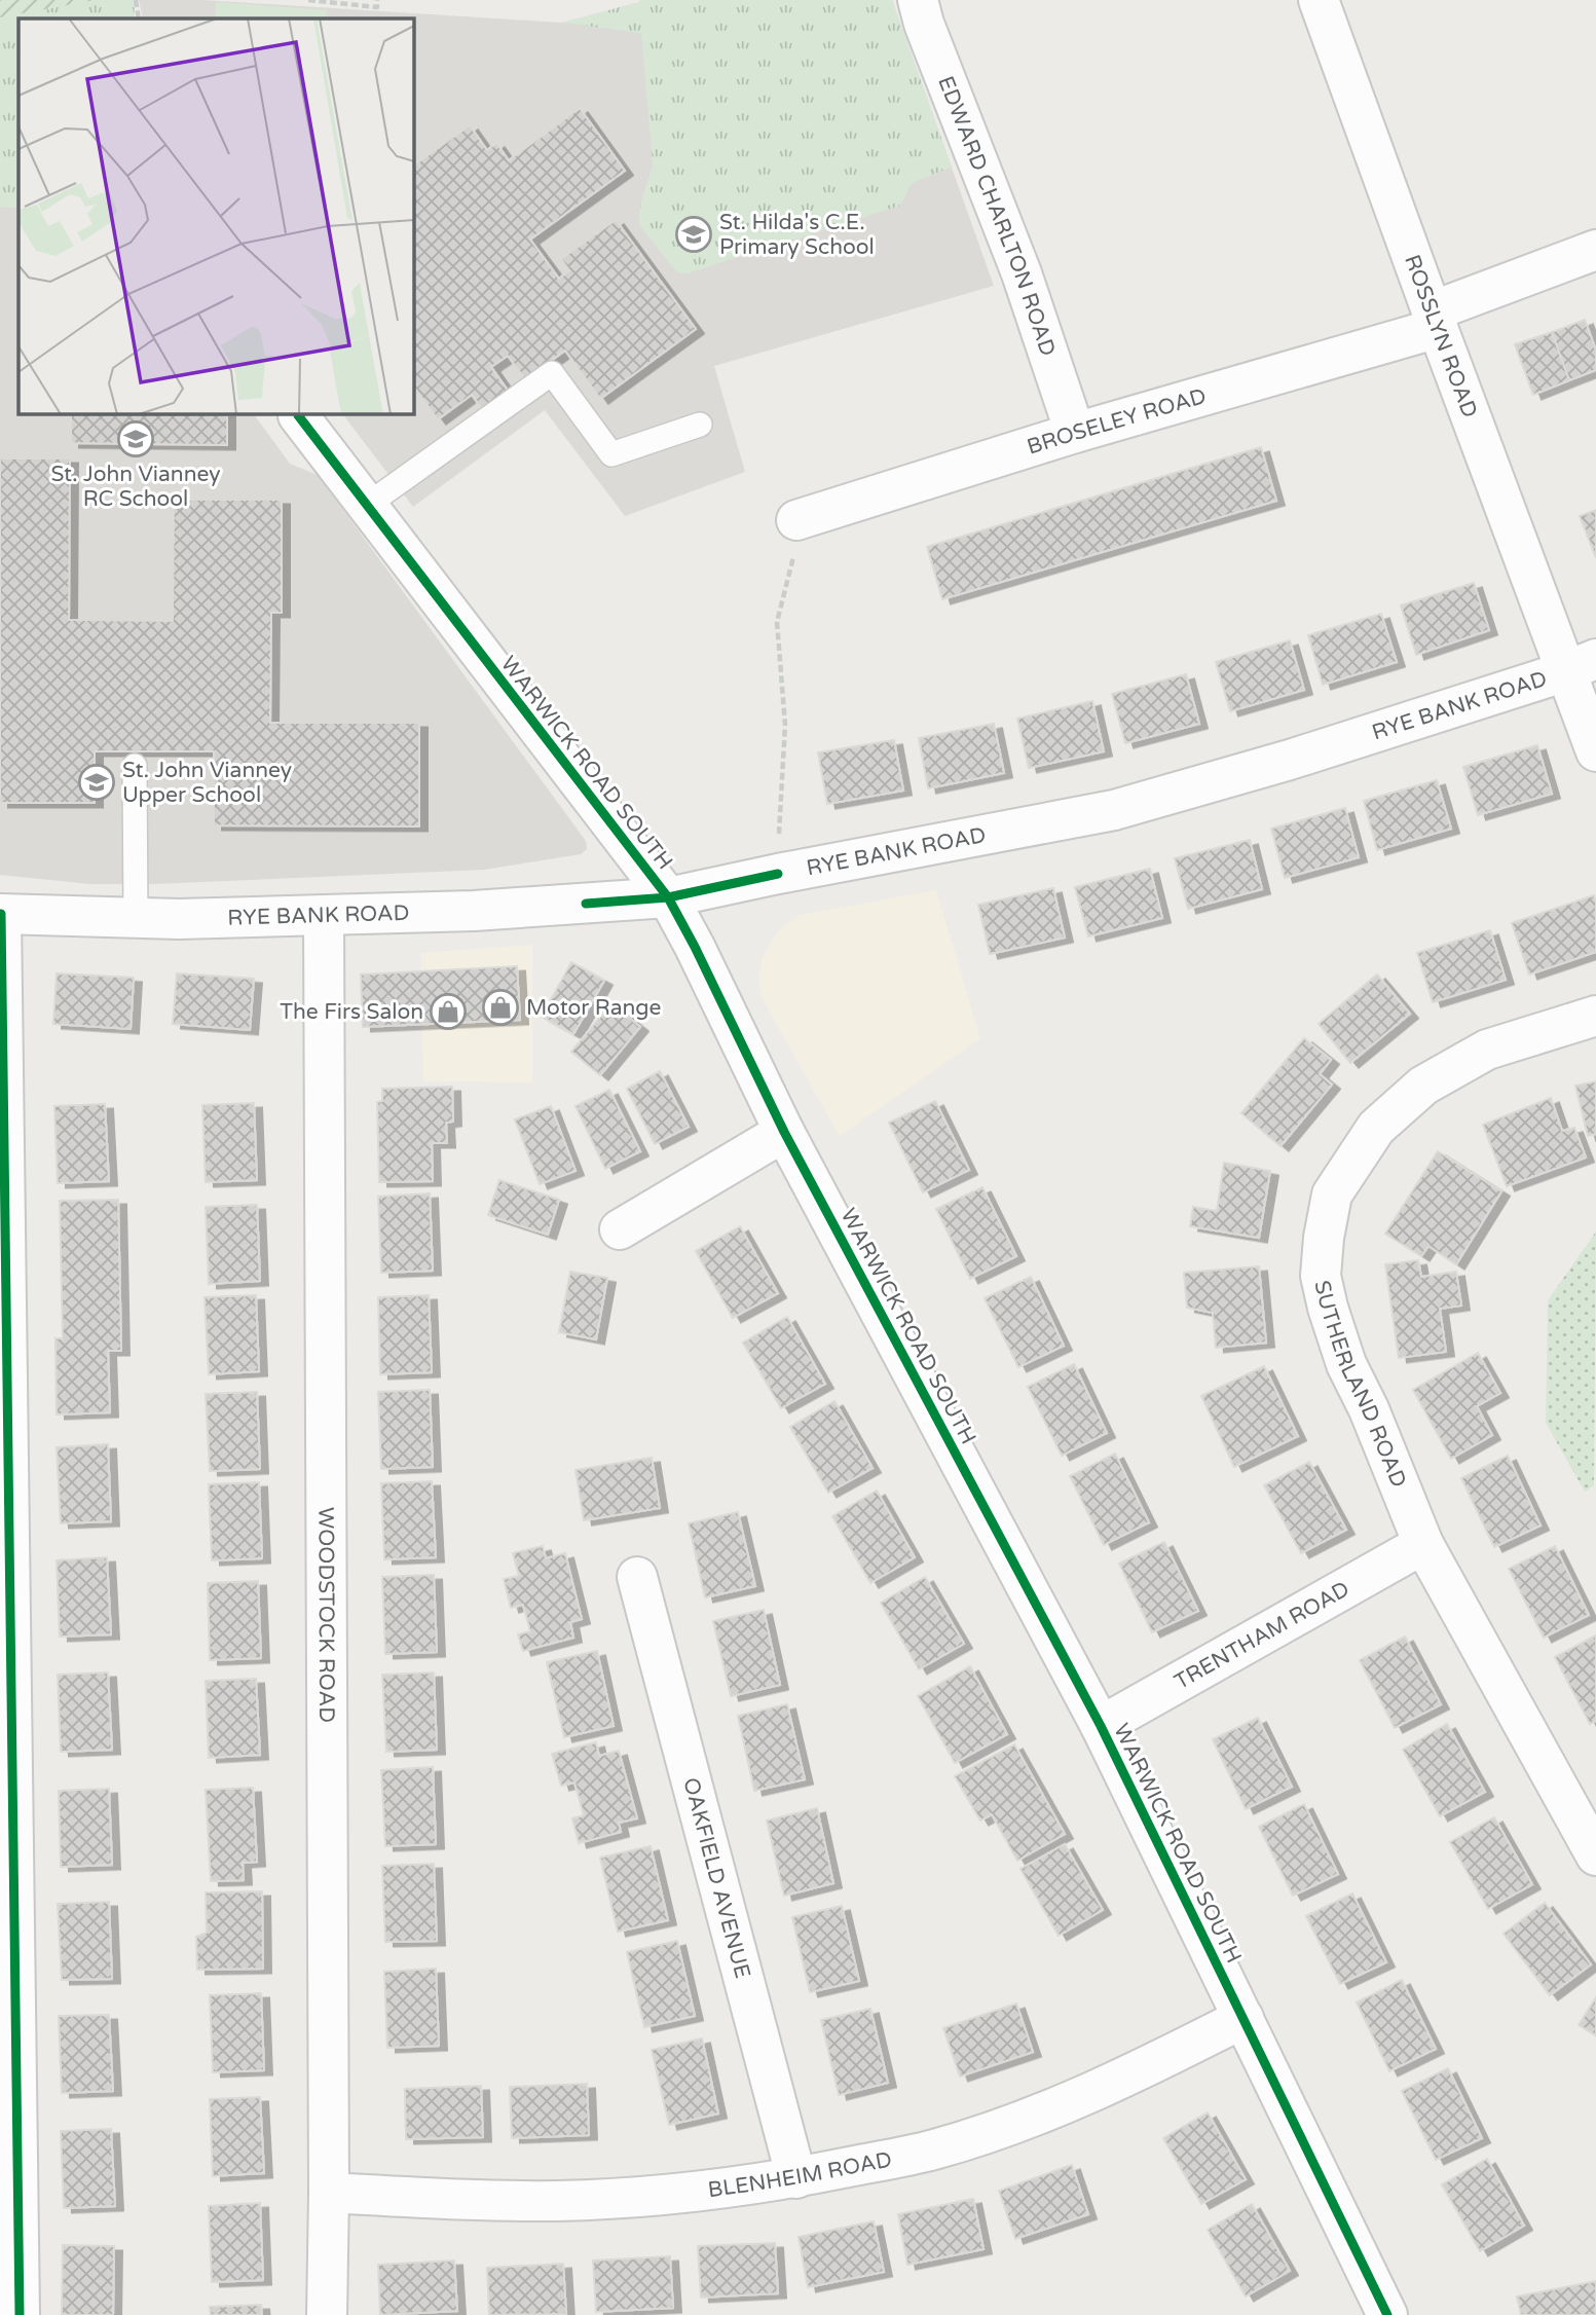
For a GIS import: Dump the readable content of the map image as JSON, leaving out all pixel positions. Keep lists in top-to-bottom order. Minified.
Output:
{"streets":{"street":["EDWARD CHARLTON ROAD","ROSSLYN ROAD","BROSELEY ROAD","RYE BANK ROAD","WARWICK ROAD SOUTH","SUTHERLAND ROAD","WOODSTOCK ROAD","TRENTHAM ROAD","OAKFIELD AVENUE","BLENHEIM ROAD"]},"crossings":[["EDWARD CHARLTON ROAD","BROSELEY ROAD"],["ROSSLYN ROAD","BROSELEY ROAD"],["ROSSLYN ROAD","RYE BANK ROAD"],["RYE BANK ROAD","WARWICK ROAD SOUTH"],["RYE BANK ROAD","WOODSTOCK ROAD"],["WARWICK ROAD SOUTH","TRENTHAM ROAD"],["WARWICK ROAD SOUTH","BLENHEIM ROAD"],["SUTHERLAND ROAD","TRENTHAM ROAD"],["WOODSTOCK ROAD","BLENHEIM ROAD"],["OAKFIELD AVENUE","BLENHEIM ROAD"]],"places":{"school or university":["St. Hilda's C.E. Primary School","St. John Vianney RC School","St. John Vianney Upper School"],"shop":["Motor Range","The Firs Salon"]}}
